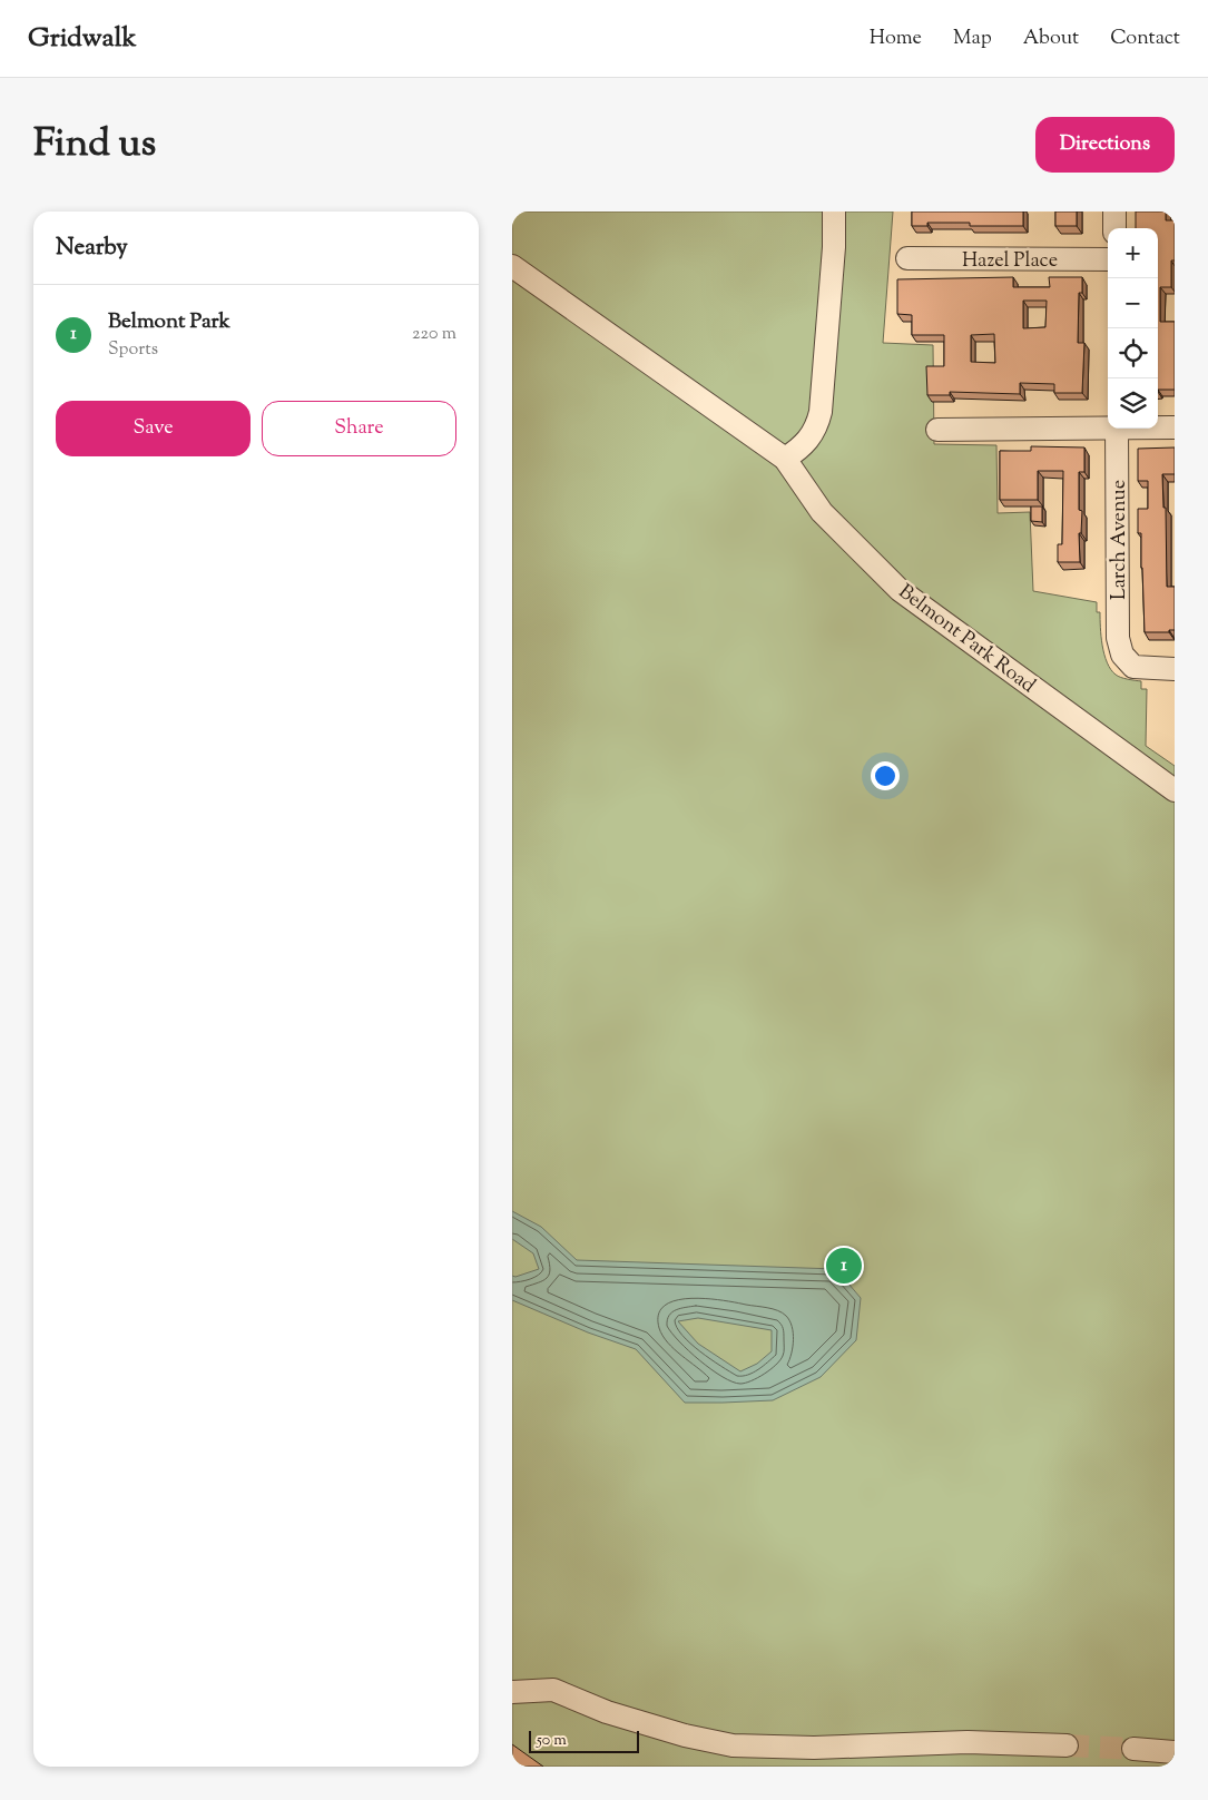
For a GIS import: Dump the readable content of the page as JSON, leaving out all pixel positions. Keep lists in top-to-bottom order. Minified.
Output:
{"streets":{"street":["Hazel Place","Larch Avenue","Belmont Park Road"]},"scale_bar":"50 m","page":{"header":"Gridwalk","nav":["Home","Map","About","Contact"],"title":"Find us","buttons":["Directions",["Save","Share"]],"heading":"Nearby","map_buttons":["+","−"],"list":[{"mark":"1","name":"Belmont Park","note":"Sports","value":"220 m"}],"pins":"1","scale":"50 m"}}
